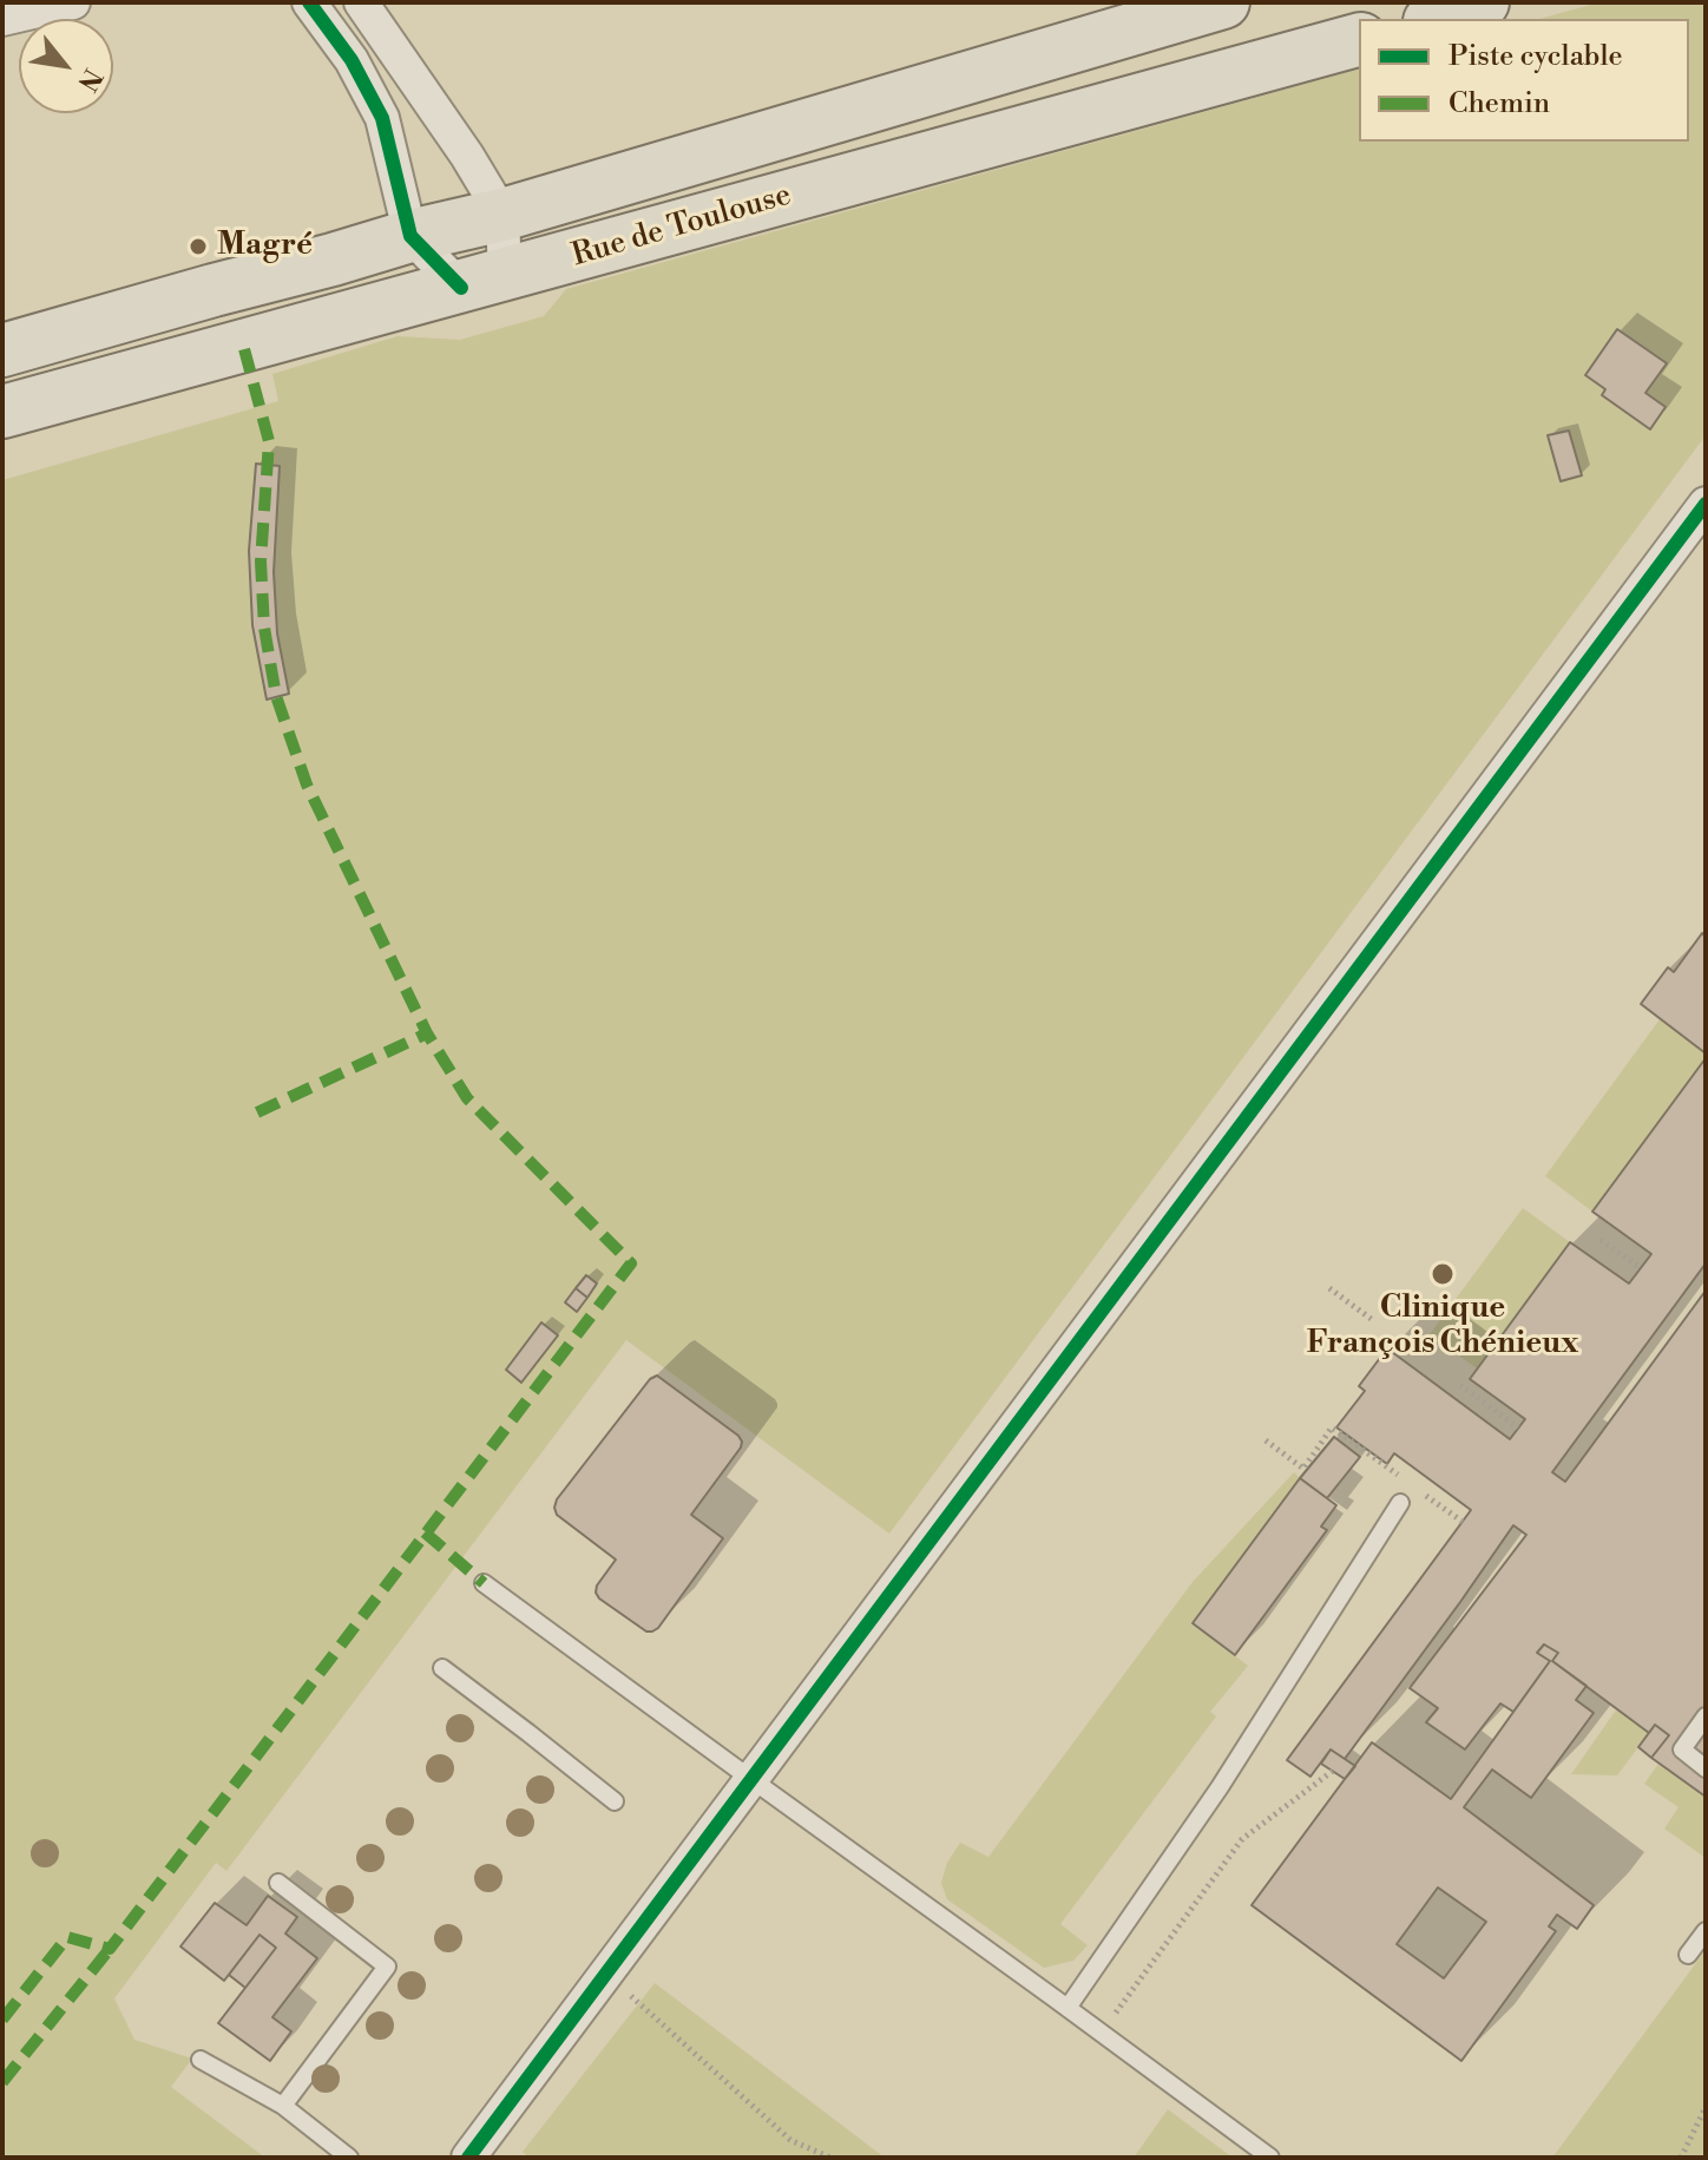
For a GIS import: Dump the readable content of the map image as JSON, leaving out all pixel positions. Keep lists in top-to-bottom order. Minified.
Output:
{"streets":{"main road":["Rue de Toulouse"]},"places":["Magré","Clinique François Chénieux"],"legend":["Piste cyclable","Chemin"],"north":"bottom right"}
